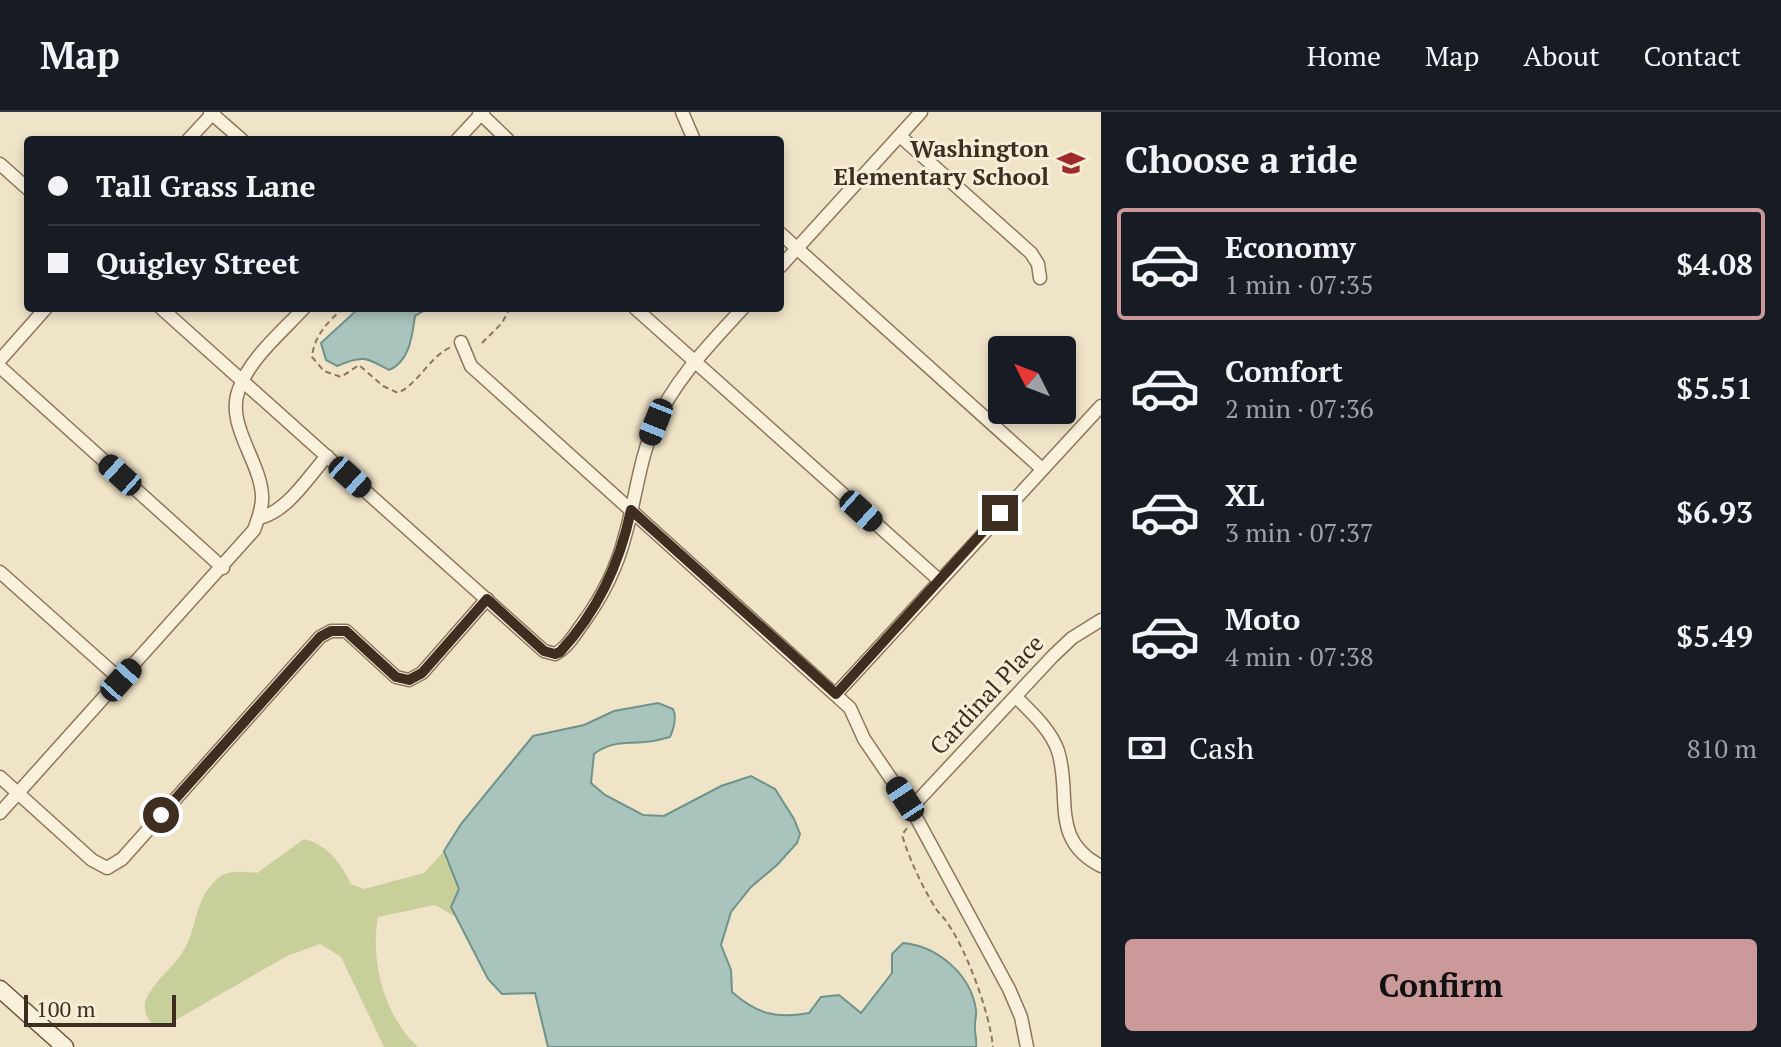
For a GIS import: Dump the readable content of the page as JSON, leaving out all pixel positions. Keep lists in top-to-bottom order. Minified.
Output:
{"streets":{"street":["Cardinal Place"]},"places":{"school or university":["Washington Elementary School"]},"scale_bar":"100 m","north":"top left","page":{"header":"Map","nav":["Home","Map","About","Contact"],"heading":"Choose a ride","banner":["Tall Grass Lane","Quigley Street"],"list":[{"name":"Economy","note":"1 min · 07:35","value":"$4.08"},{"name":"Comfort","note":"2 min · 07:36","value":"$5.51"},{"name":"XL","note":"3 min · 07:37","value":"$6.93"},{"name":"Moto","note":"4 min · 07:38","value":"$5.49"}],"pay":["Cash","810 m"],"buttons":"Confirm","scale":"100 m"}}
